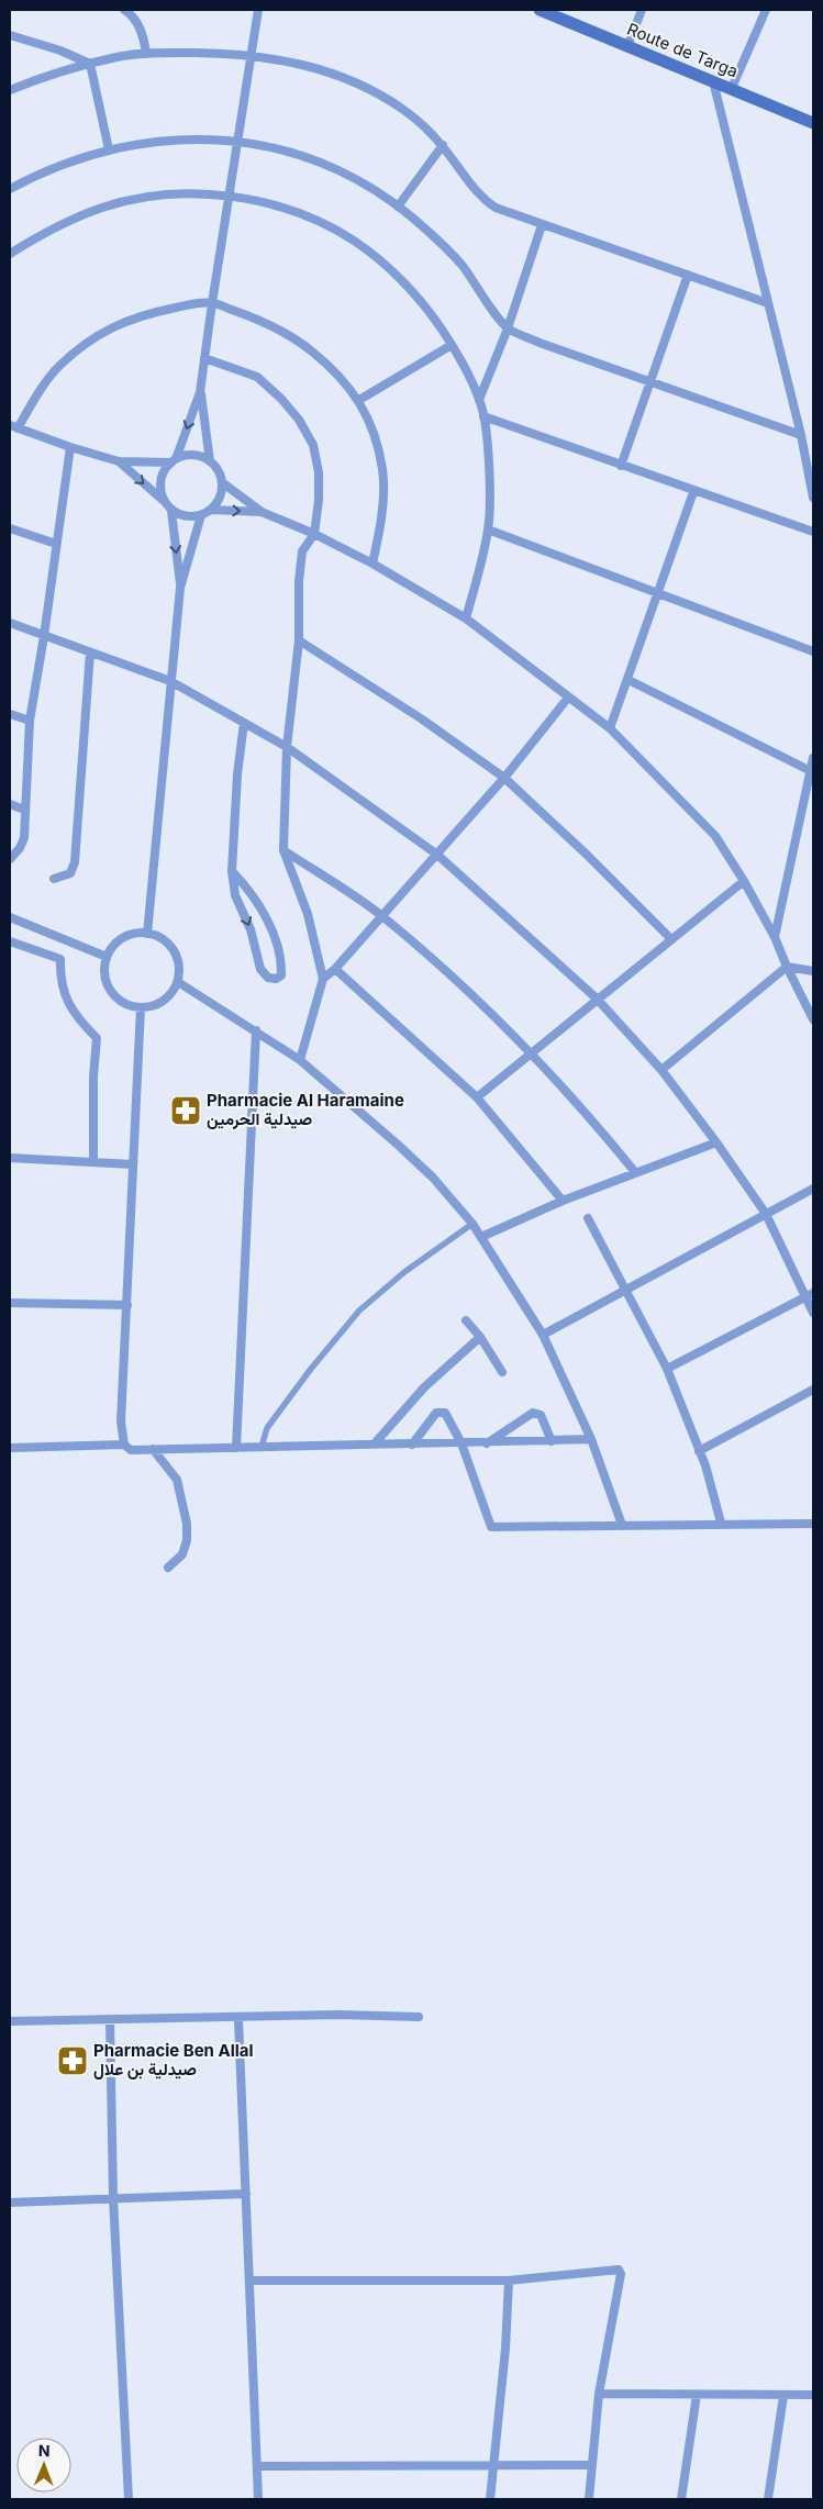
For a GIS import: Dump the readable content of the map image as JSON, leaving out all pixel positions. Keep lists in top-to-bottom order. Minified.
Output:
{"streets":{"main road":["Route de Targa"]},"places":{"pharmacy":["Pharmacie Al Haramaine صيدلية الحرمين","Pharmacie Ben Allal صيدلية بن علال"]},"north":"top"}
